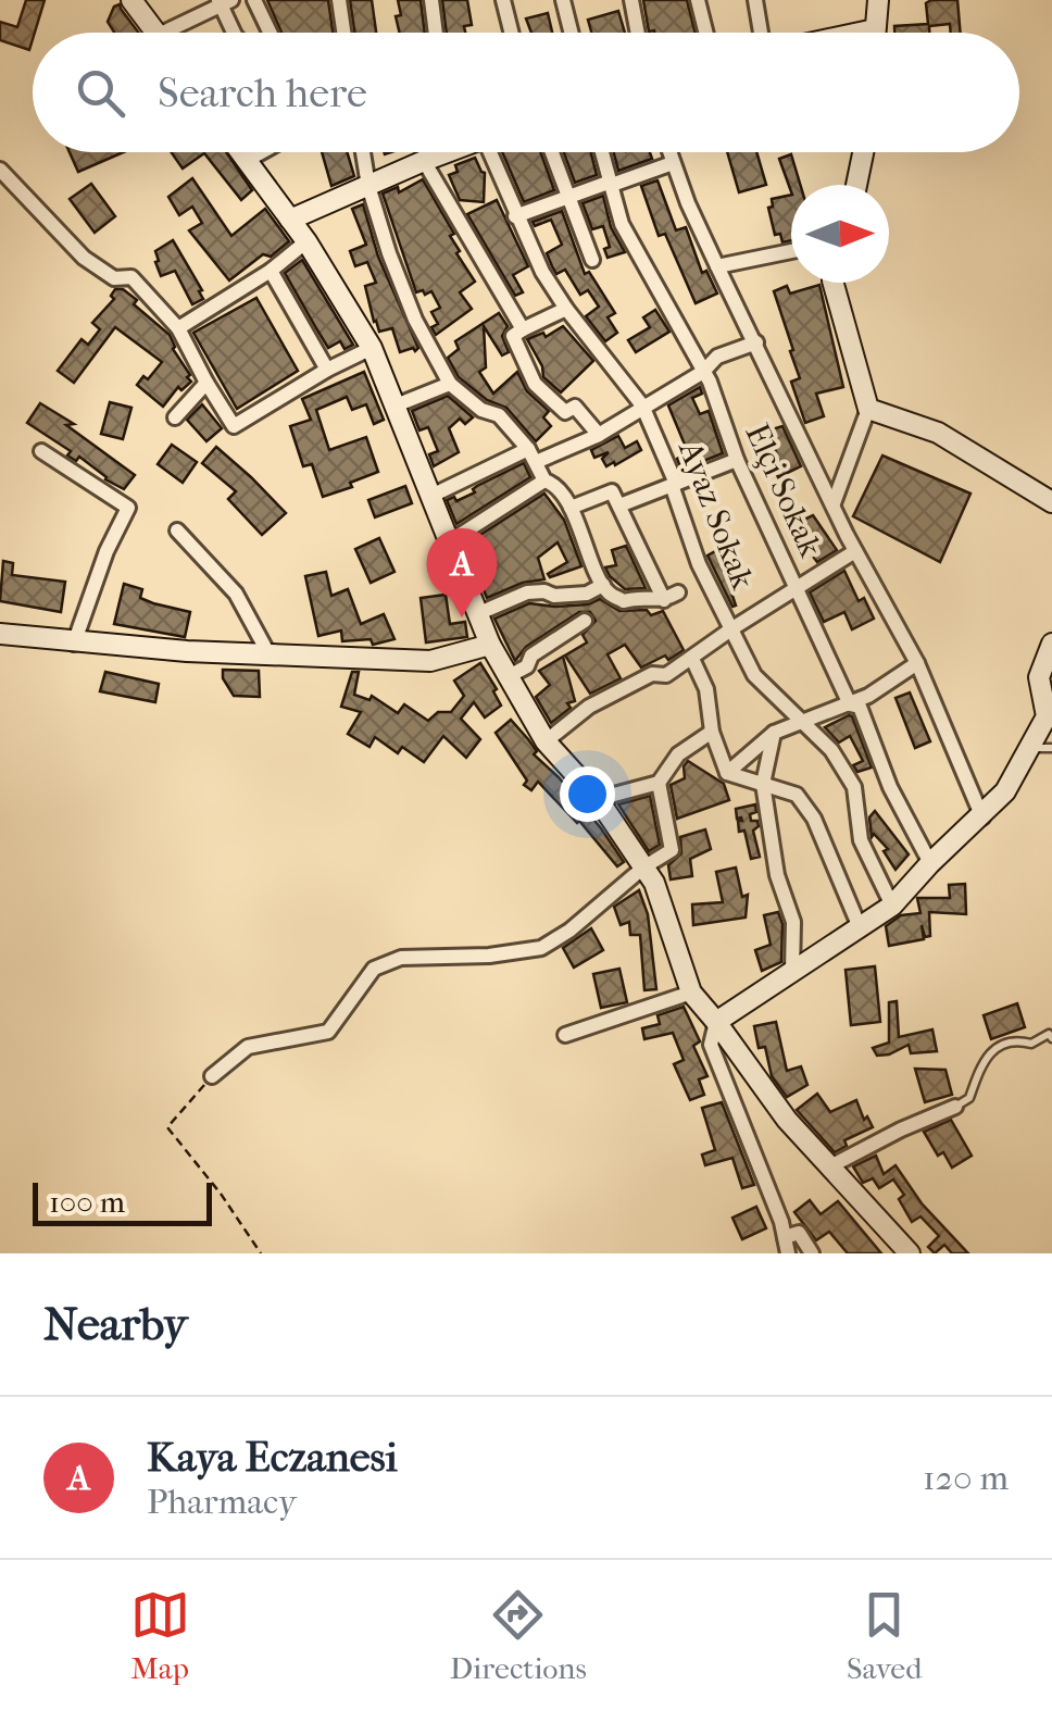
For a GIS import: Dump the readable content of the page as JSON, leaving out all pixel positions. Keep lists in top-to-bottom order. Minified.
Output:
{"streets":{"street":["Elçi Sokak","Ayaz Sokak"]},"scale_bar":"100 m","north":"right","page":{"search":"Search here","pins":"A","scale":"100 m","heading":"Nearby","list":[{"mark":"A","name":"Kaya Eczanesi","note":"Pharmacy","value":"120 m"}],"nav":["Map","Directions","Saved"]}}
